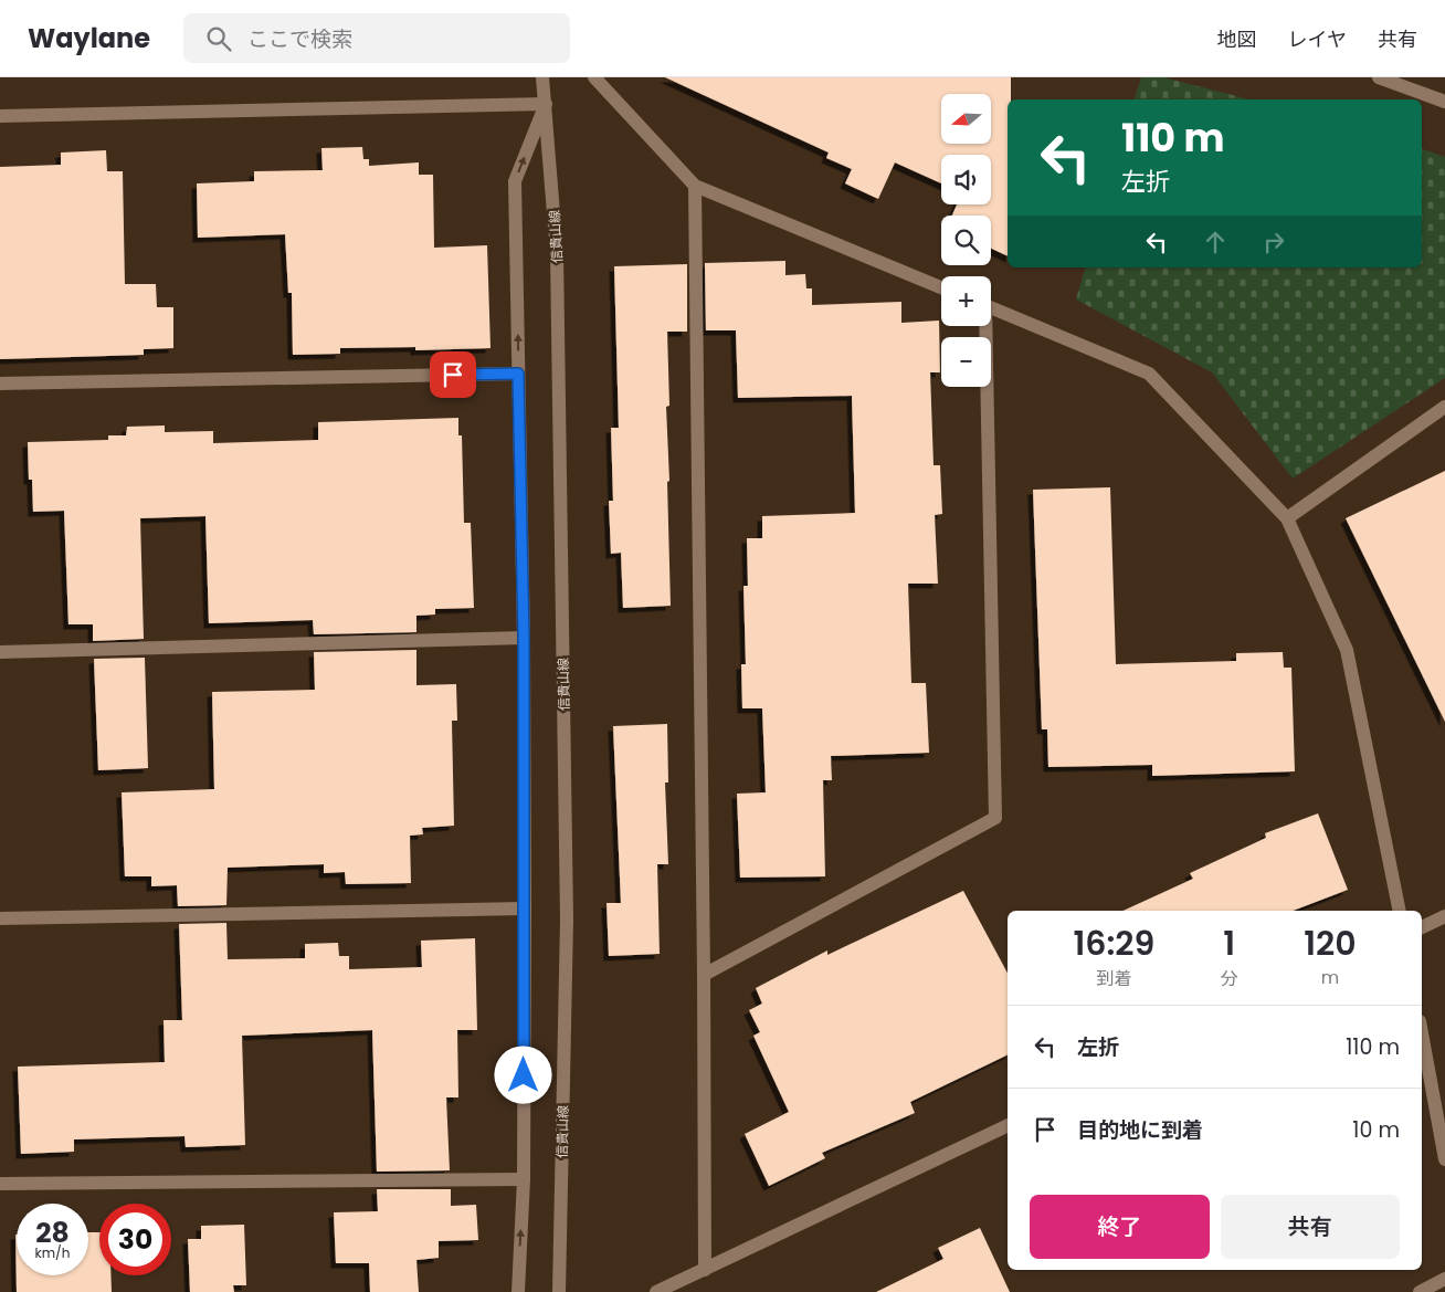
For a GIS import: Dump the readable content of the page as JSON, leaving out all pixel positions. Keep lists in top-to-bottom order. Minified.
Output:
{"streets":{"street":["信貴山線"]},"north":"left","page":{"header":"Waylane","search":"ここで検索","nav":["地図","レイヤ","共有"],"map_buttons":["+","−"],"turn":["110 m","左折"],"eta":["16:29","到着","1","分","120","m"],"list":[{"name":"左折","value":"110 m"},{"name":"目的地に到着","value":"10 m"}],"buttons":["終了","共有"],"speed":"28 km/h","limit":"30"}}
